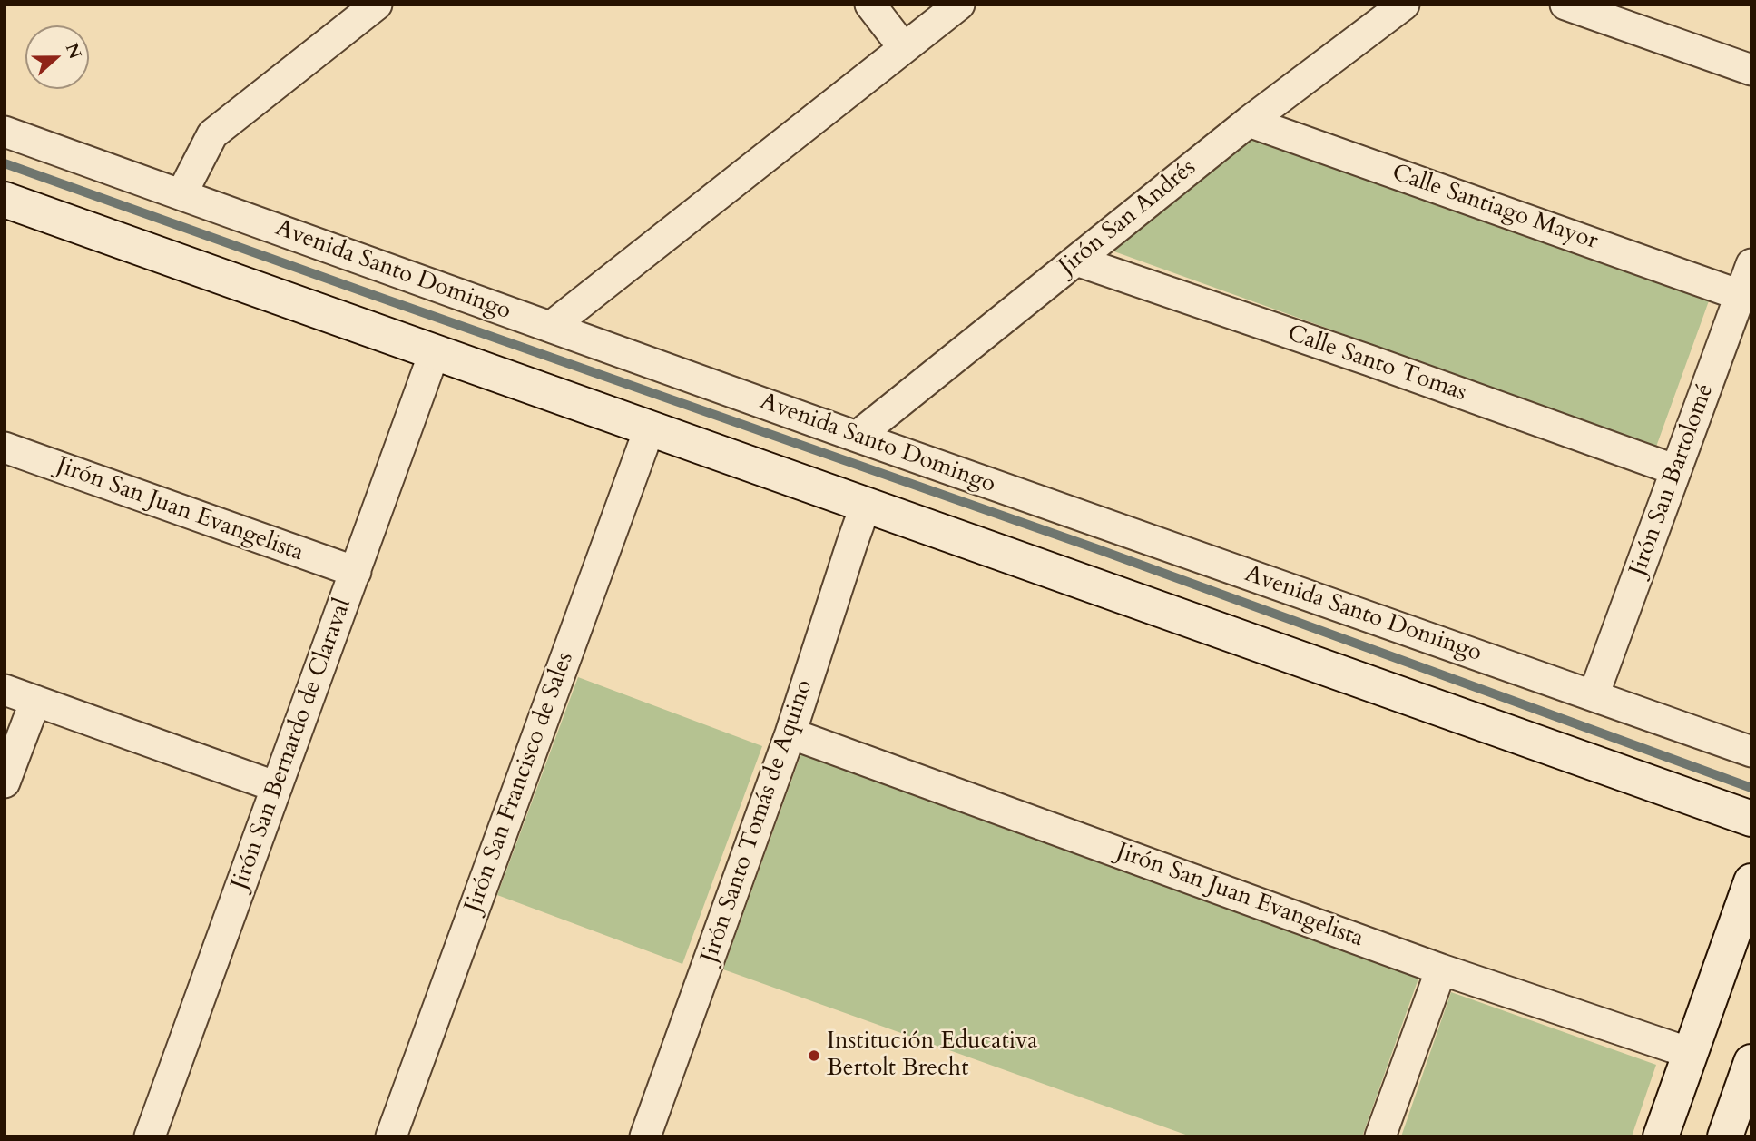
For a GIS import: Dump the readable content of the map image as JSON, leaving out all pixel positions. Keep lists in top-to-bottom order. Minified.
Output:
{"streets":{"street":["Calle Santiago Mayor","Jirón San Andrés","Avenida Santo Domingo","Calle Santo Tomas","Jirón San Bartolomé","Jirón San Juan Evangelista","Jirón San Bernardo de Claraval","Jirón San Francisco de Sales","Jirón Santo Tomás de Aquino"]},"crossings":[["Calle Santiago Mayor","Jirón San Andrés"],["Calle Santiago Mayor","Jirón San Bartolomé"],["Jirón San Andrés","Avenida Santo Domingo"],["Jirón San Andrés","Calle Santo Tomas"],["Avenida Santo Domingo","Jirón San Bartolomé"],["Calle Santo Tomas","Jirón San Bartolomé"],["Jirón San Juan Evangelista","Jirón San Bernardo de Claraval"],["Jirón San Juan Evangelista","Jirón Santo Tomás de Aquino"]],"places":["Institución Educativa Bertolt Brecht"],"north":"right"}
